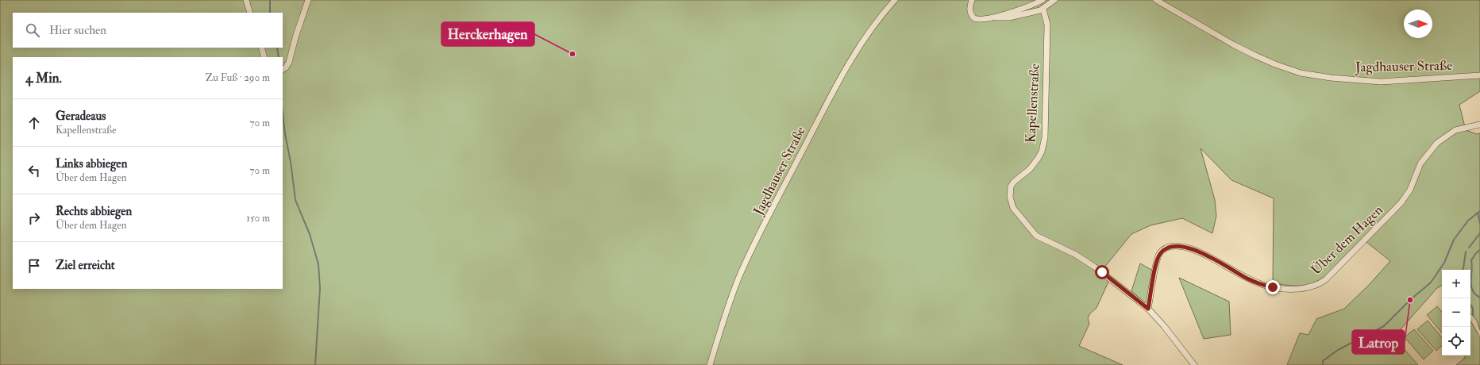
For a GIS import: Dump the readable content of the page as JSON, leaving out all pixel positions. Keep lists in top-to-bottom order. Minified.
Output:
{"streets":{"street":["Jagdhauser Straße","Kapellenstraße","Über dem Hagen"]},"crossings":[["Kapellenstraße","Über dem Hagen"]],"places":["Herckerhagen","Latrop"],"north":"right","page":{"search":"Hier suchen","heading":["4 Min.","Zu Fuß · 290 m"],"list":[["Geradeaus","Kapellenstraße","70 m"],["Links abbiegen","Über dem Hagen","70 m"],["Rechts abbiegen","Über dem Hagen","150 m"],"Ziel erreicht"],"map_buttons":["+","−"]}}
